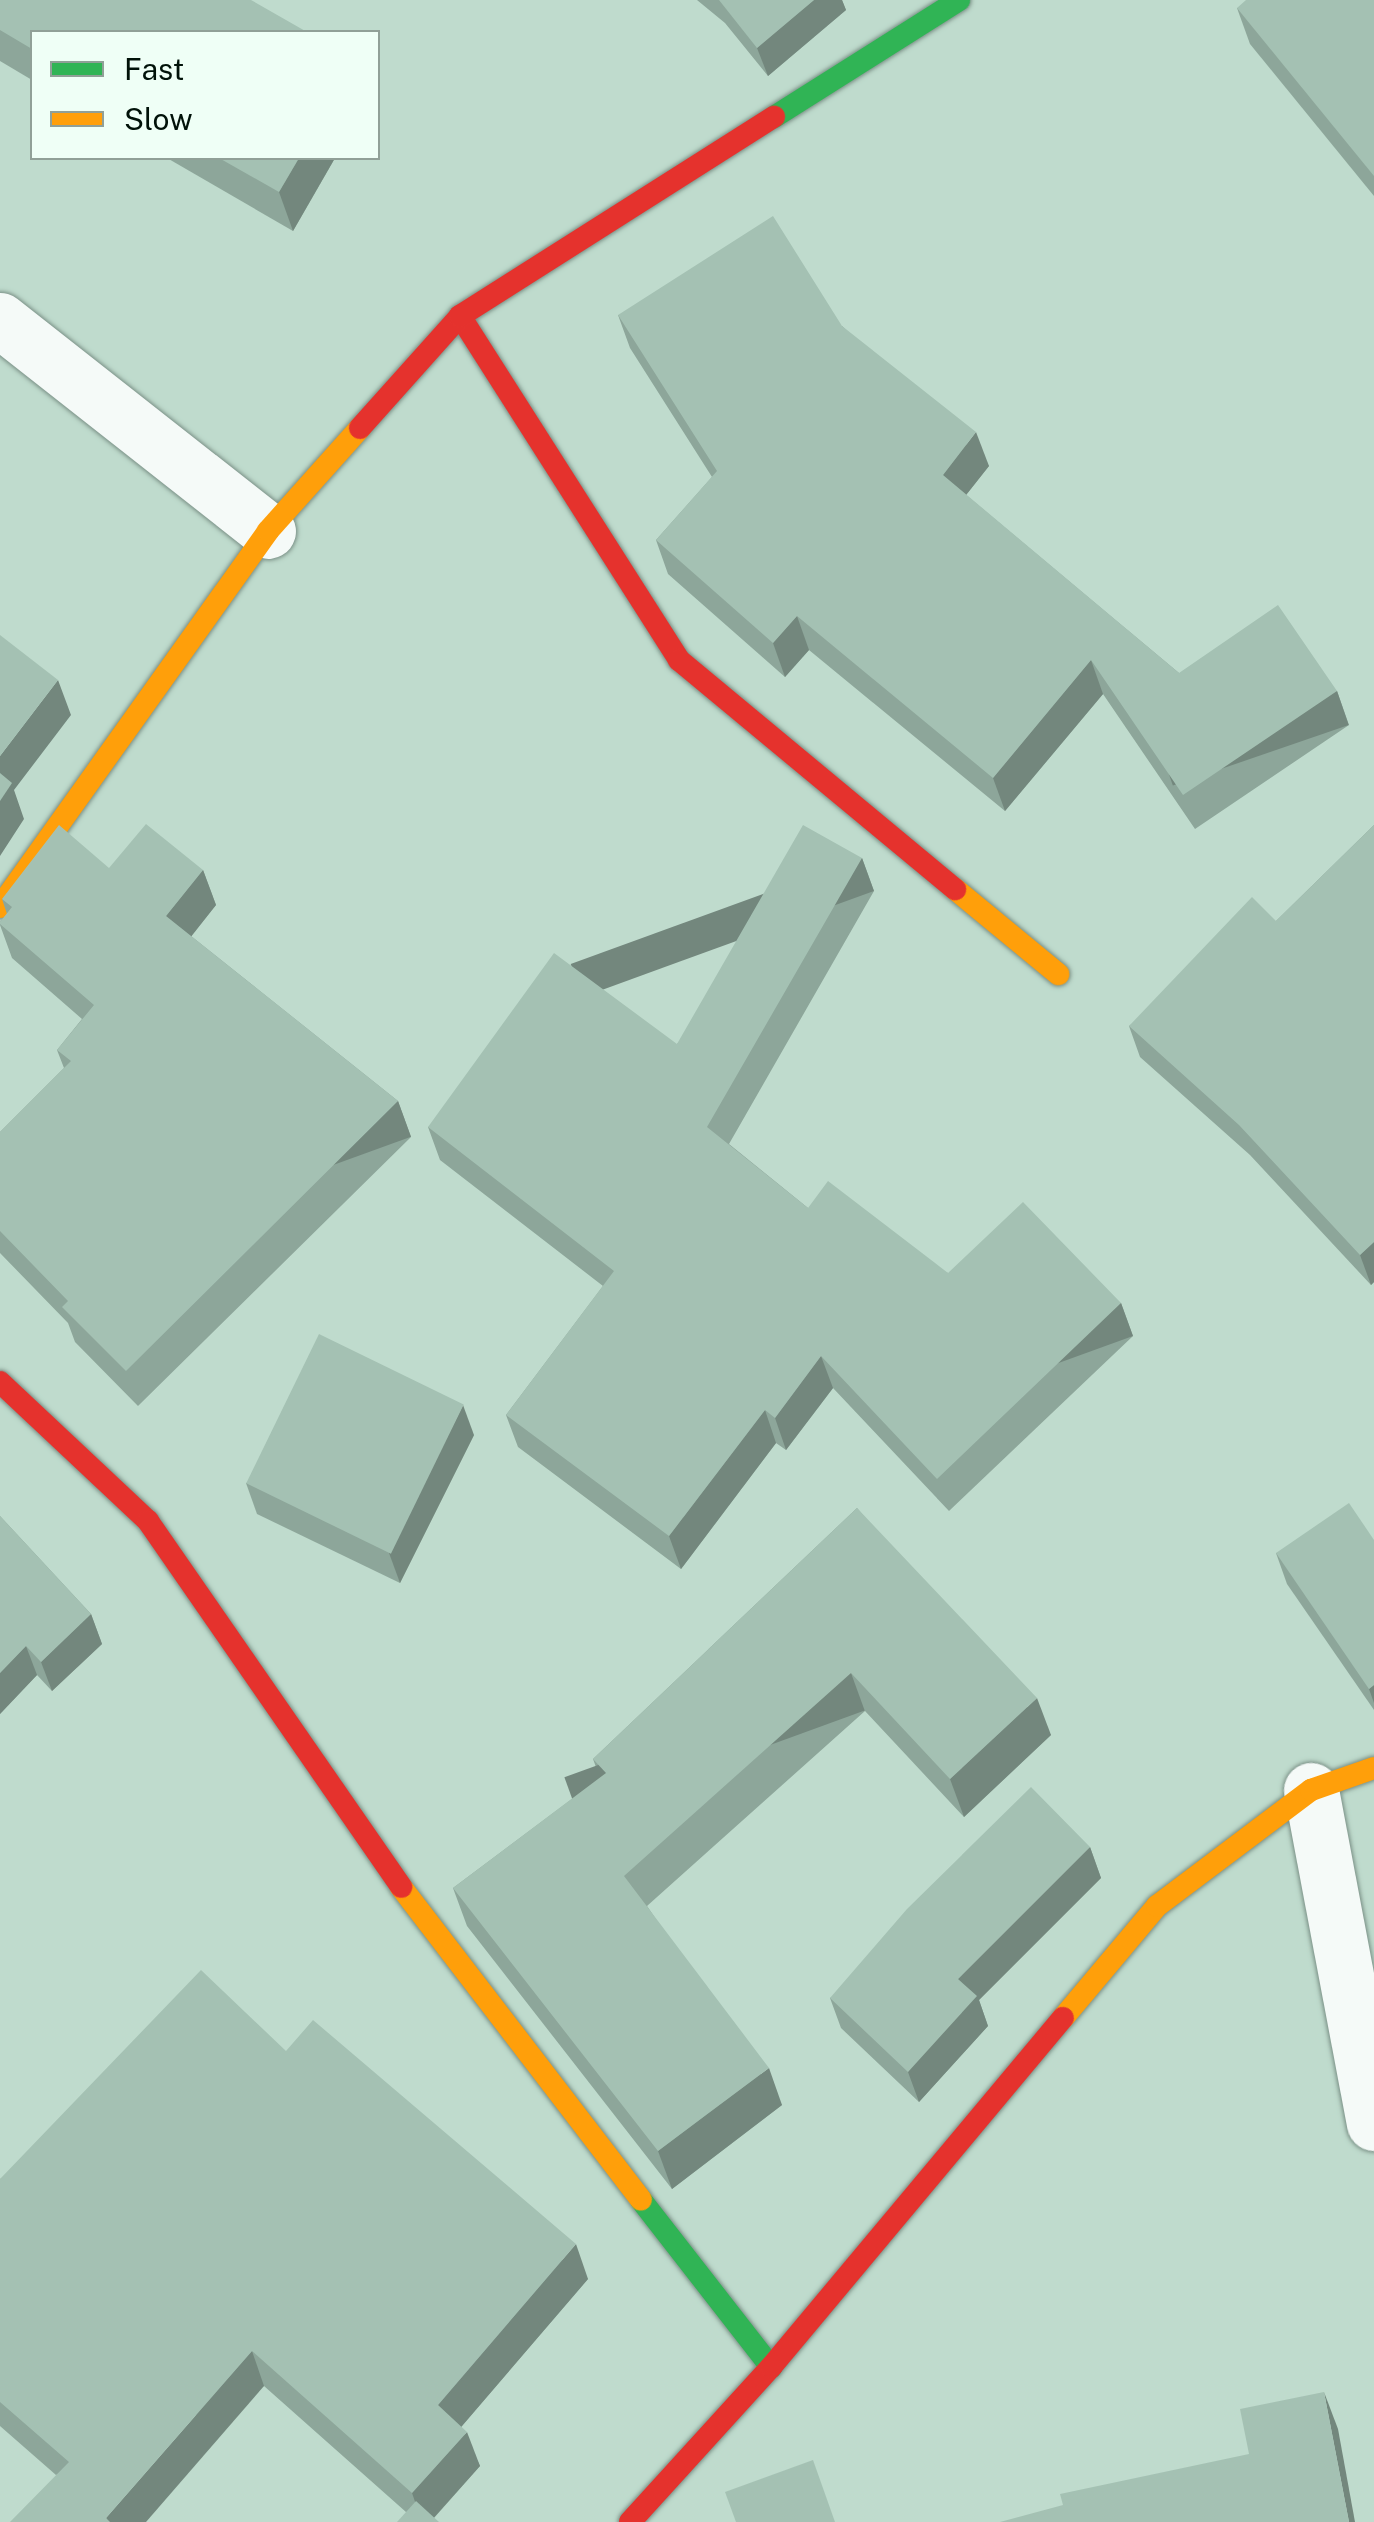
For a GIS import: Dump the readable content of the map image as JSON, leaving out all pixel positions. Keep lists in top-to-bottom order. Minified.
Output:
{"legend":["Fast","Slow"]}
